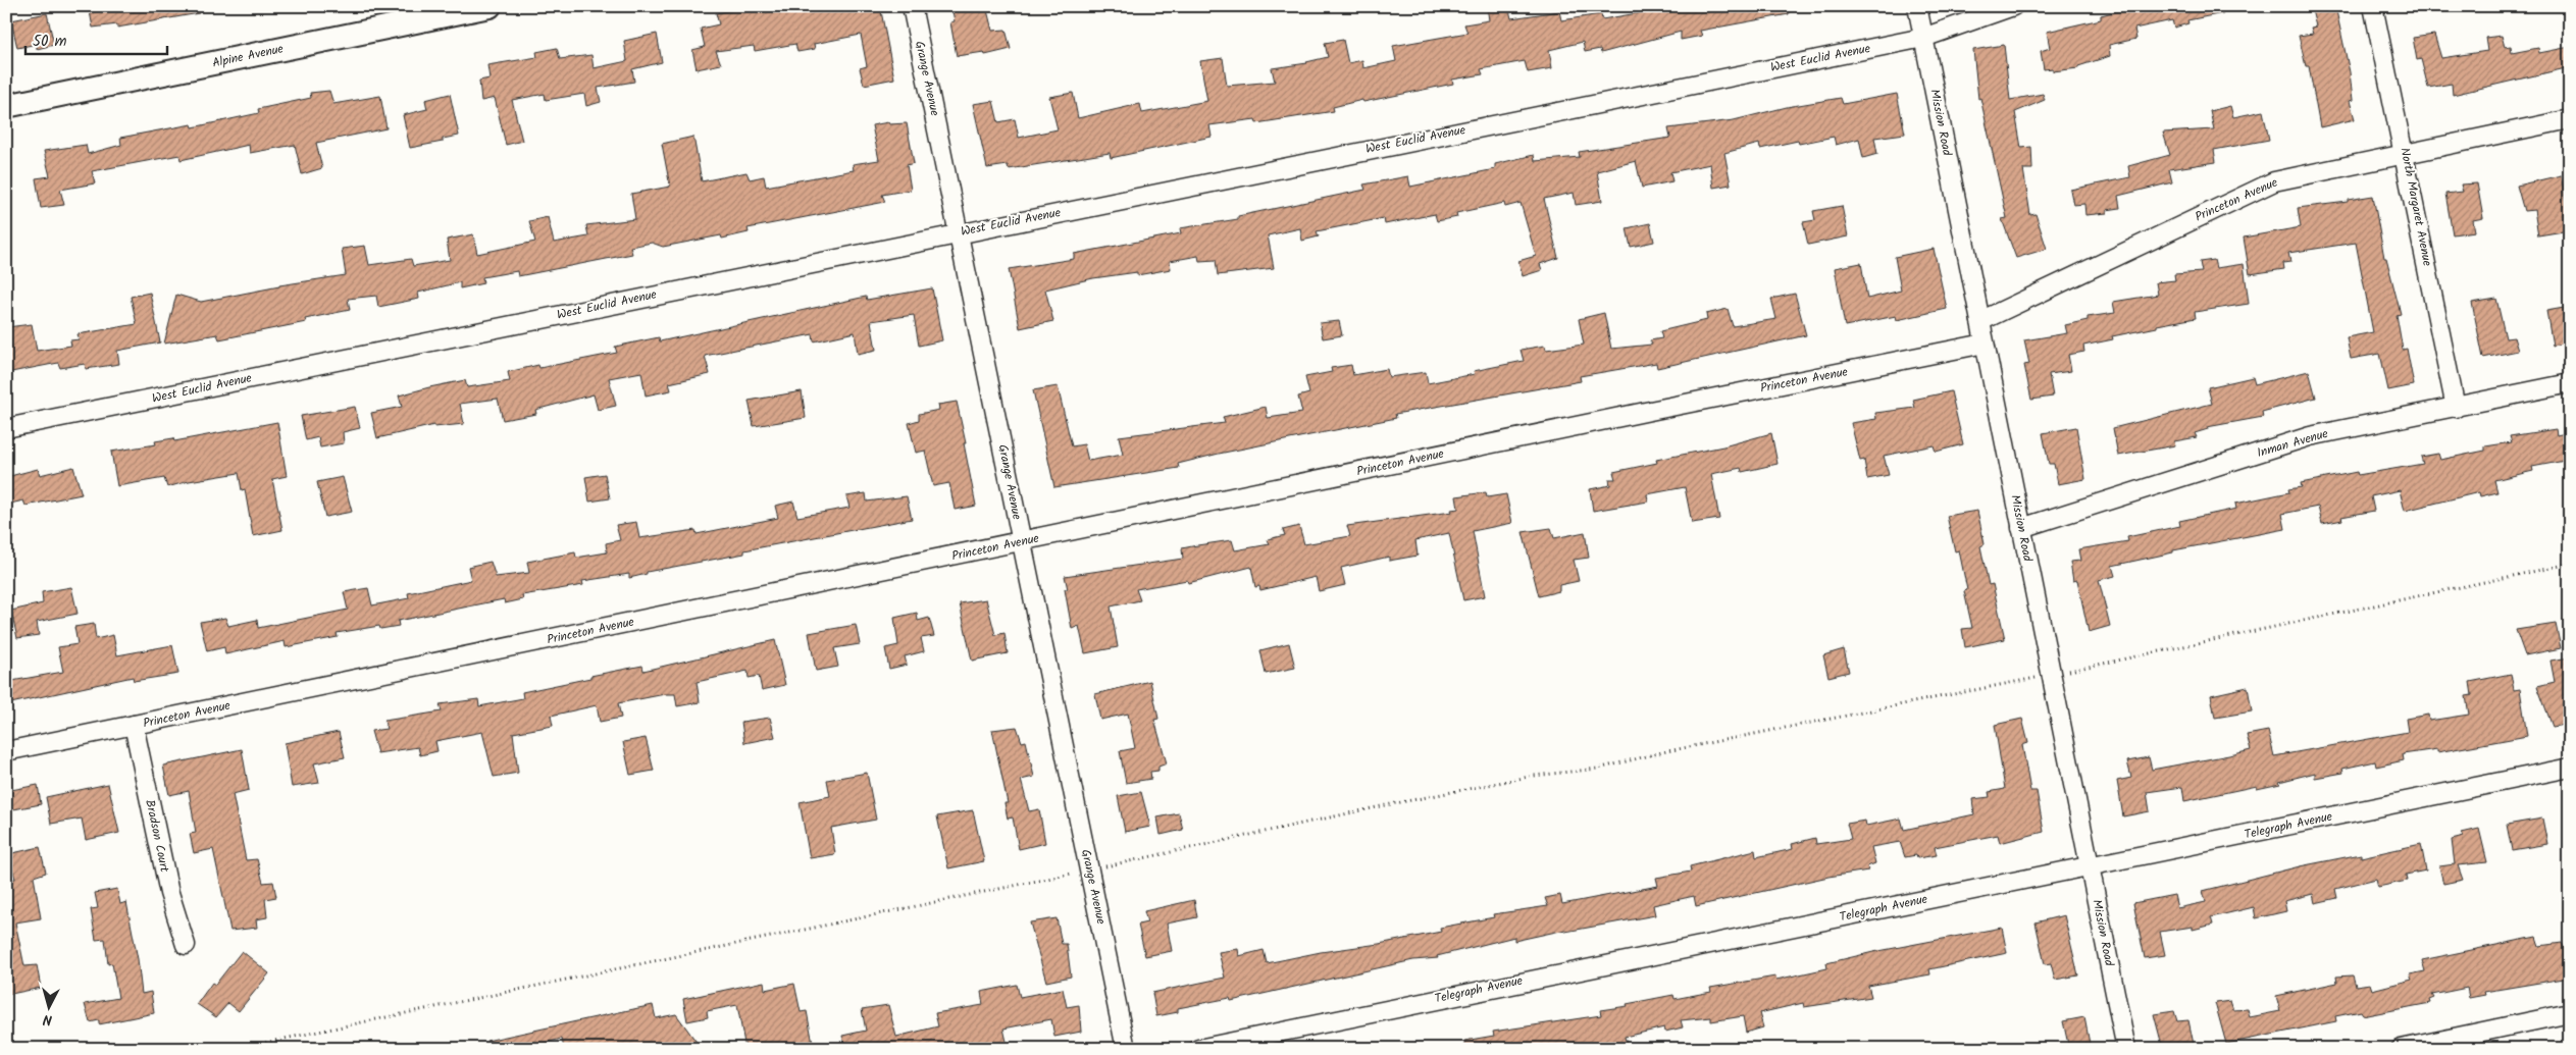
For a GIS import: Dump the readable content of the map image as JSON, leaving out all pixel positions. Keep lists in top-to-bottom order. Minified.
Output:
{"streets":{"street":["Alpine Avenue","West Euclid Avenue","Grange Avenue","Mission Road","Princeton Avenue","North Margaret Avenue","Inman Avenue","Telegraph Avenue","Bradson Court"]},"crossings":[["West Euclid Avenue","Grange Avenue"],["West Euclid Avenue","Mission Road"],["Grange Avenue","Princeton Avenue"],["Mission Road","Princeton Avenue"],["Mission Road","Inman Avenue"],["Mission Road","Telegraph Avenue"],["Princeton Avenue","North Margaret Avenue"],["Princeton Avenue","Bradson Court"],["North Margaret Avenue","Inman Avenue"]],"scale_bar":"50 m","north":"bottom"}
